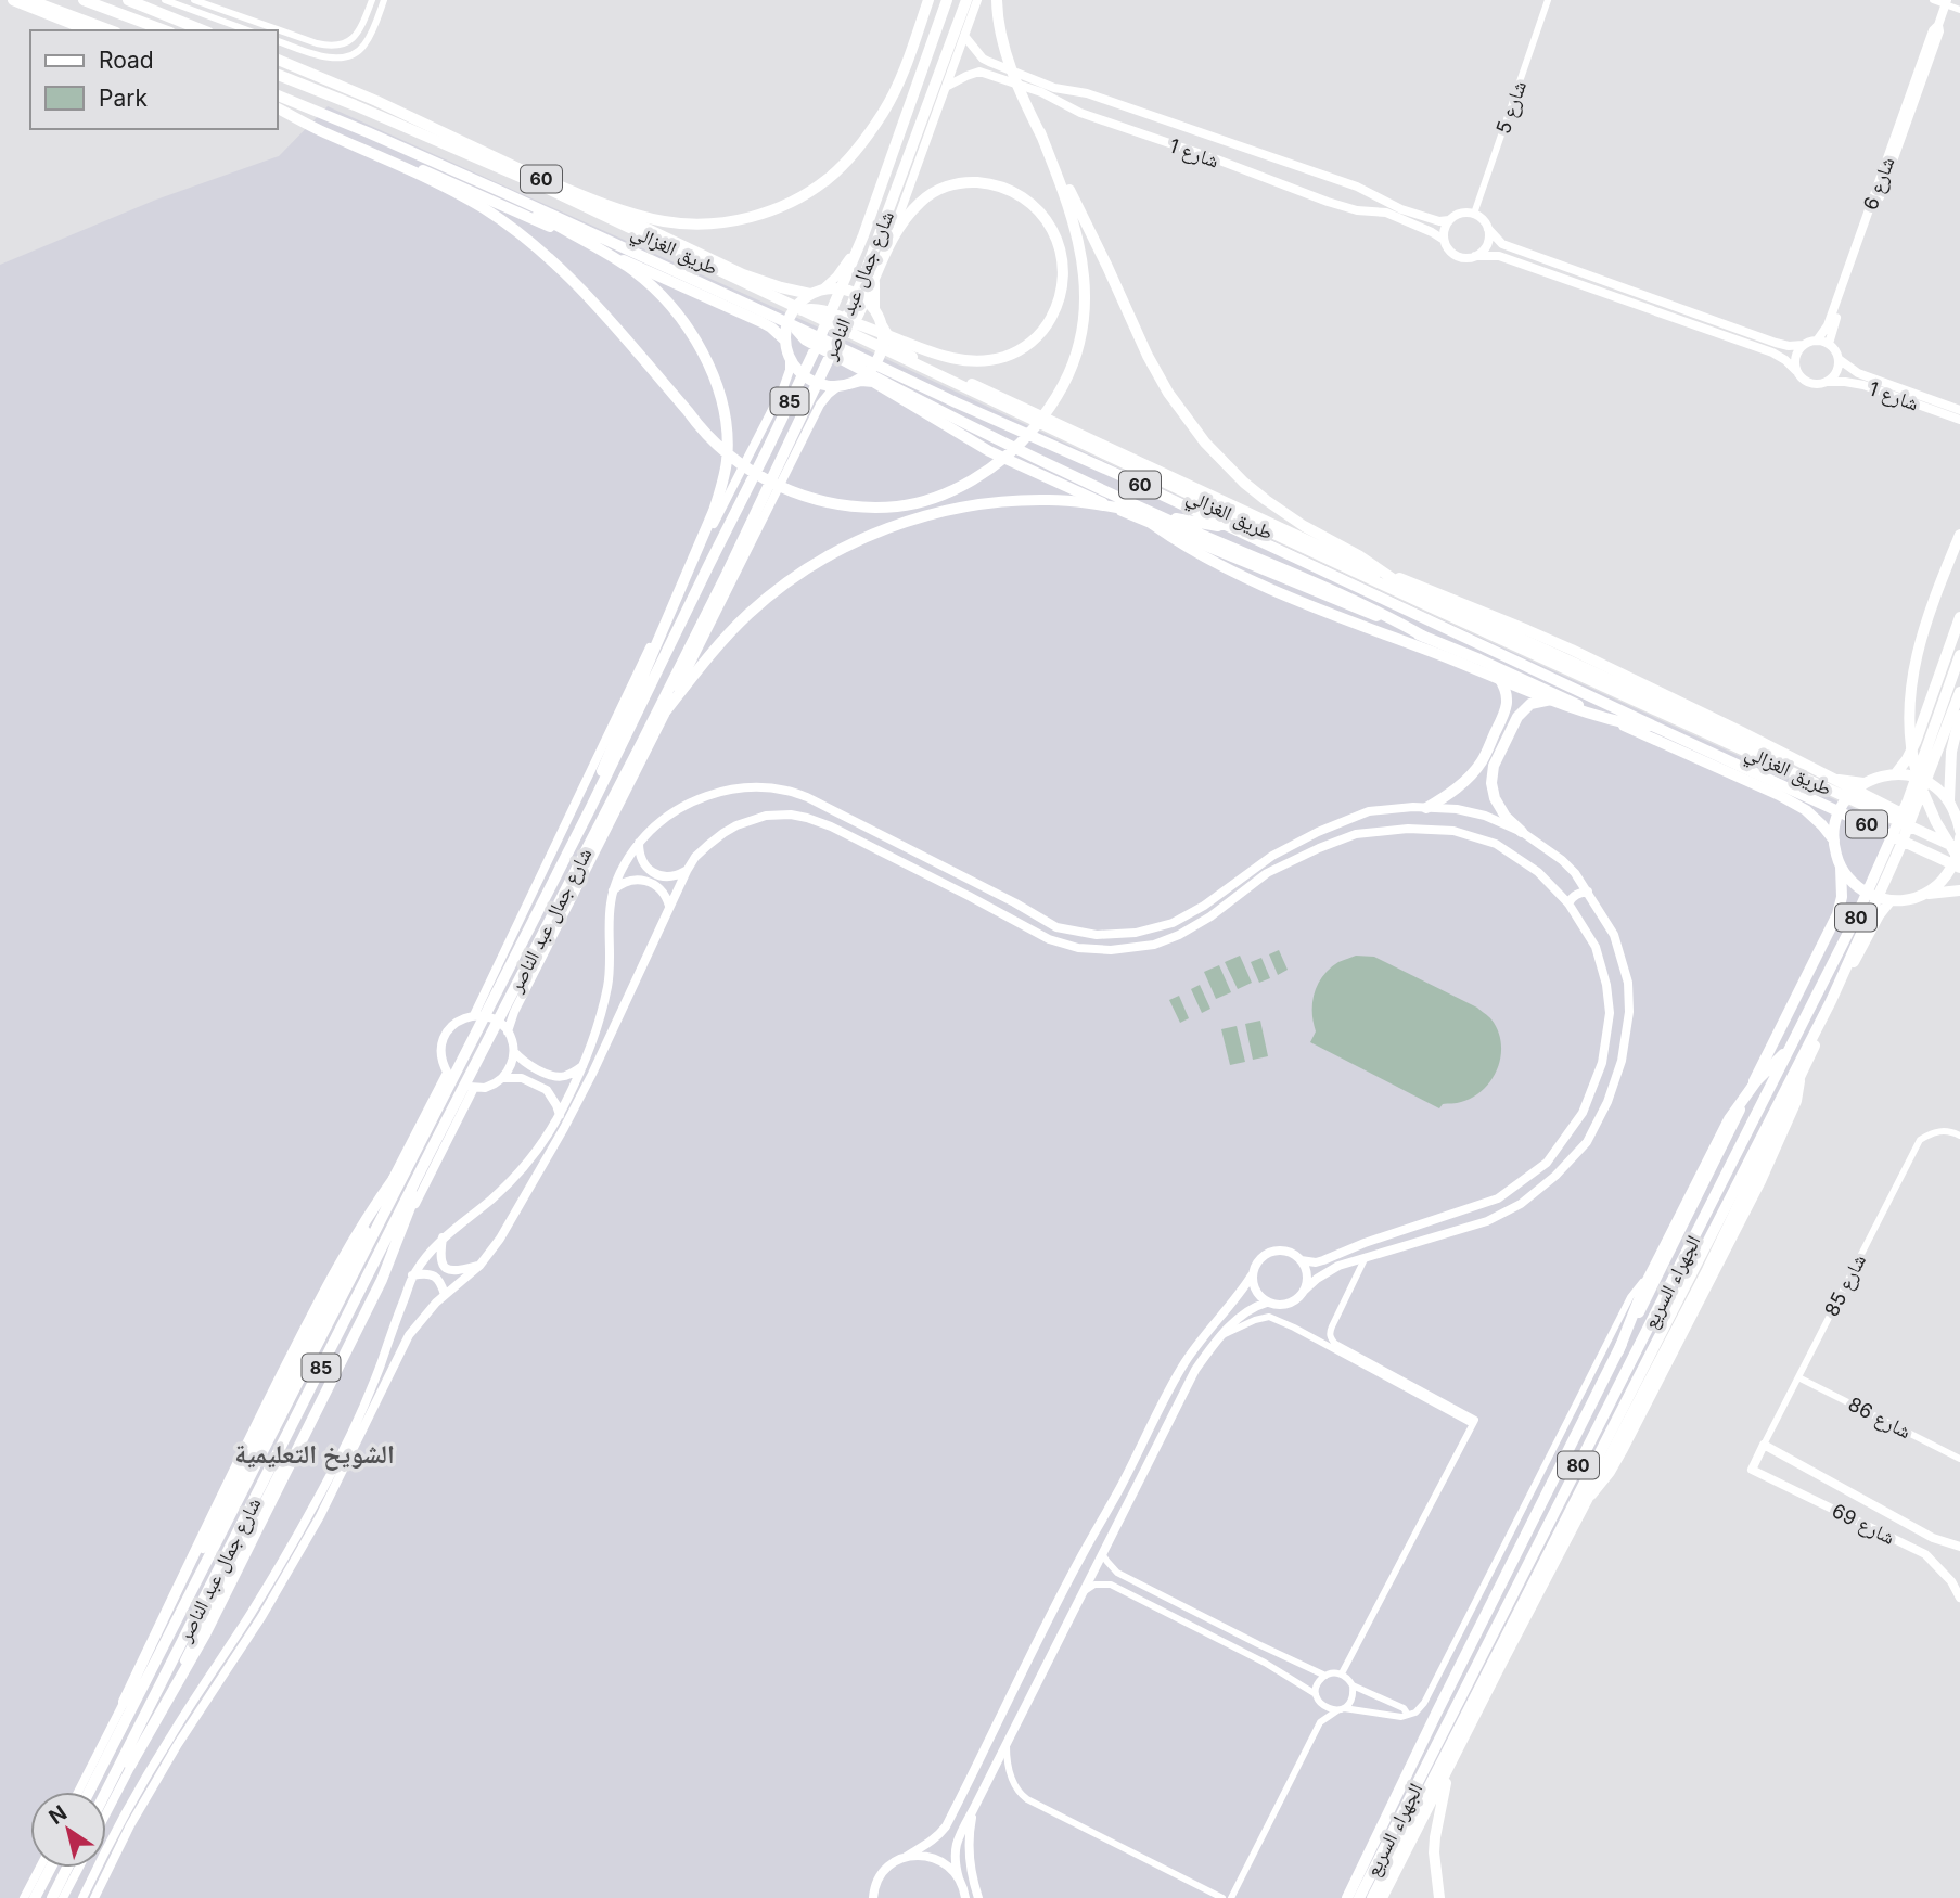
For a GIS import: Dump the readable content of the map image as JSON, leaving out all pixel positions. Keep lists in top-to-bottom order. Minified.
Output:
{"streets":{"highway":["60","طريق الغزالي","شارع جمال عبد الناصر","85","80","الجهراء السريع"],"street":["شارع 5","شارع 1","شارع 6","شارع 85","شارع 86","شارع 69"]},"crossings":[["شارع 5","شارع 1"],["شارع 1","شارع 6"],["60","طريق الغزالي"],["طريق الغزالي","شارع جمال عبد الناصر"],["شارع 85","شارع 86"],["شارع 85","شارع 69"]],"districts":["الشويخ التعليمية"],"legend":["Road","Park"],"north":"top left"}
